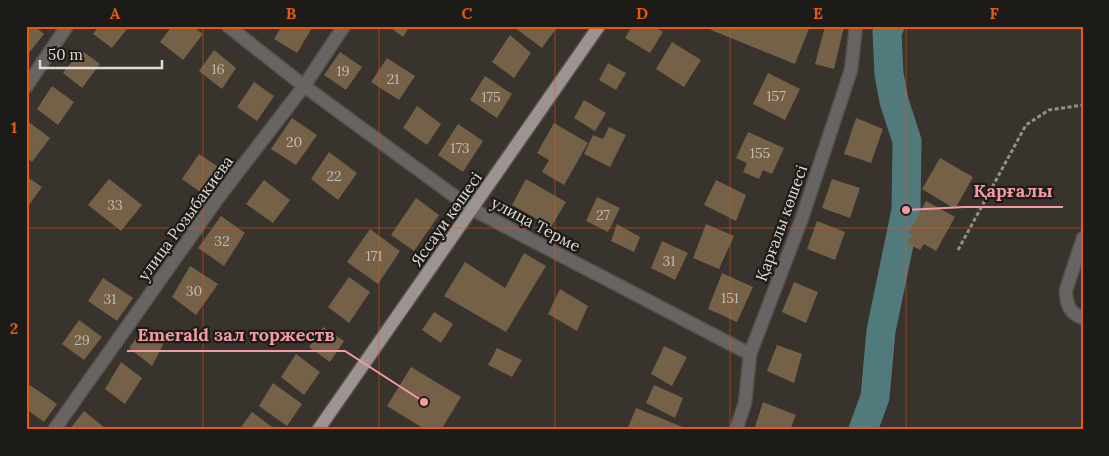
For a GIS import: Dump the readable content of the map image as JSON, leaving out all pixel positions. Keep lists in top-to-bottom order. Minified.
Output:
{"streets":{"main road":["Яссауи көшесі"],"street":["улица Розыбакиева","Қарғалы көшесі","улица Терме"]},"crossings":[["улица Розыбакиева","улица Терме"],["Яссауи көшесі","улица Терме"],["Қарғалы көшесі","улица Терме"]],"places":["Қарғалы","Emerald зал торжеств"],"house_numbers":["16","19","21","157","175","20","173","155","22","33","27","32","171","31","30","151","31","29"],"scale_bar":"50 m","grid":{"columns":["A","B","C","D","E","F"],"rows":["1","2"]}}
